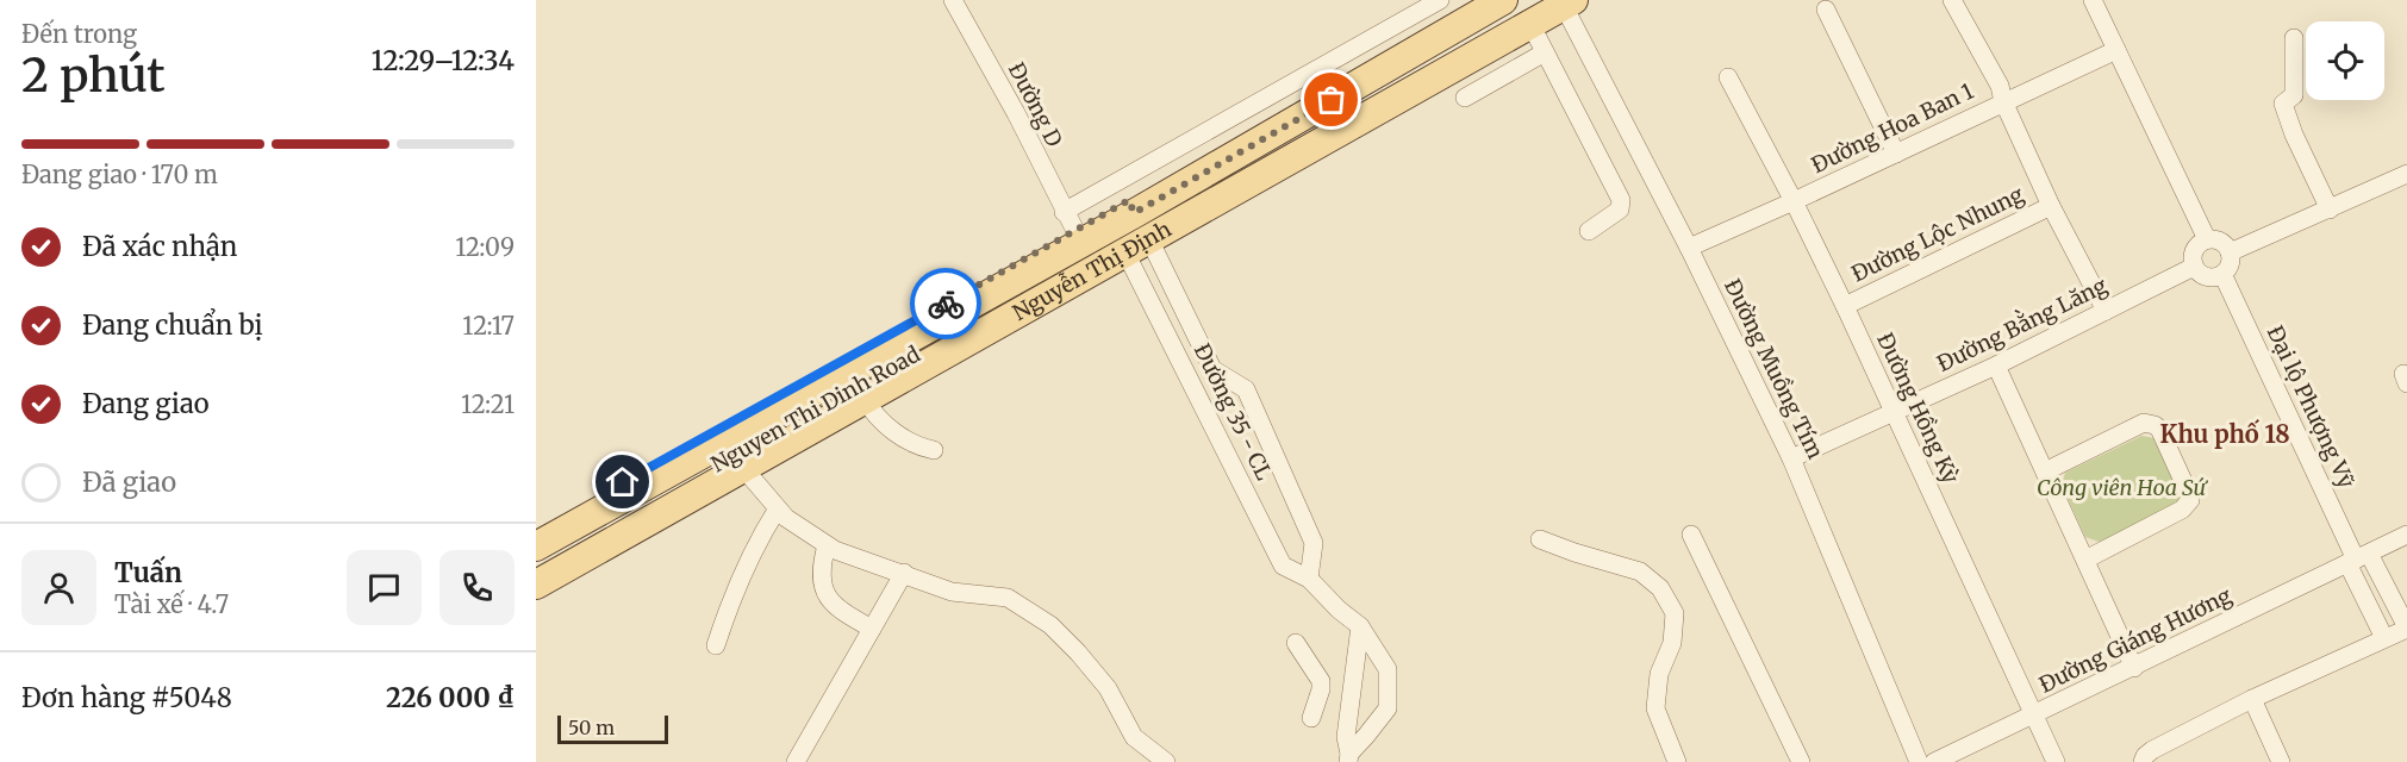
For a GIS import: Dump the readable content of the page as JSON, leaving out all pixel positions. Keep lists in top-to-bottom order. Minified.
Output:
{"streets":{"main road":["Nguyễn Thị Định","Nguyen Thi Dinh Road"],"street":["Đường D","Đường Hoa Ban 1","Đường Lộc Nhung","Đường Bằng Lăng","Đường Muồng Tím","Đại lộ Phượng Vỹ","Đường Hồng Kỳ","Đường 35 - CL","Đường Giáng Hương"]},"crossings":[["Đường D","Nguyễn Thị Định"],["Đường Hoa Ban 1","Đường Muồng Tím"],["Đường Hoa Ban 1","Đường Hồng Kỳ"],["Đường Lộc Nhung","Đường Hồng Kỳ"],["Nguyễn Thị Định","Nguyen Thi Dinh Road"],["Nguyễn Thị Định","Đường 35 - CL"],["Đường Bằng Lăng","Đường Muồng Tím"],["Đường Bằng Lăng","Đại lộ Phượng Vỹ"],["Đường Bằng Lăng","Đường Hồng Kỳ"],["Đường Muồng Tím","Nguyen Thi Dinh Road"],["Đại lộ Phượng Vỹ","Đường Giáng Hương"],["Đường Hồng Kỳ","Đường Giáng Hương"],["Nguyen Thi Dinh Road","Đường 35 - CL"]],"districts":["Khu phố 18"],"parks":["Công viên Hoa Sứ"],"scale_bar":"50 m","page":{"heading":["2 phút","Đến trong","12:29–12:34"],"panel":["Tuấn","Tài xế · 4.7","Đơn hàng #5048","226 000 ₫"],"bar":"Đang giao · 170 m","list":[["Đã xác nhận","12:09"],["Đang chuẩn bị","12:17"],["Đang giao","12:21"],"Đã giao"],"scale":"50 m"}}
